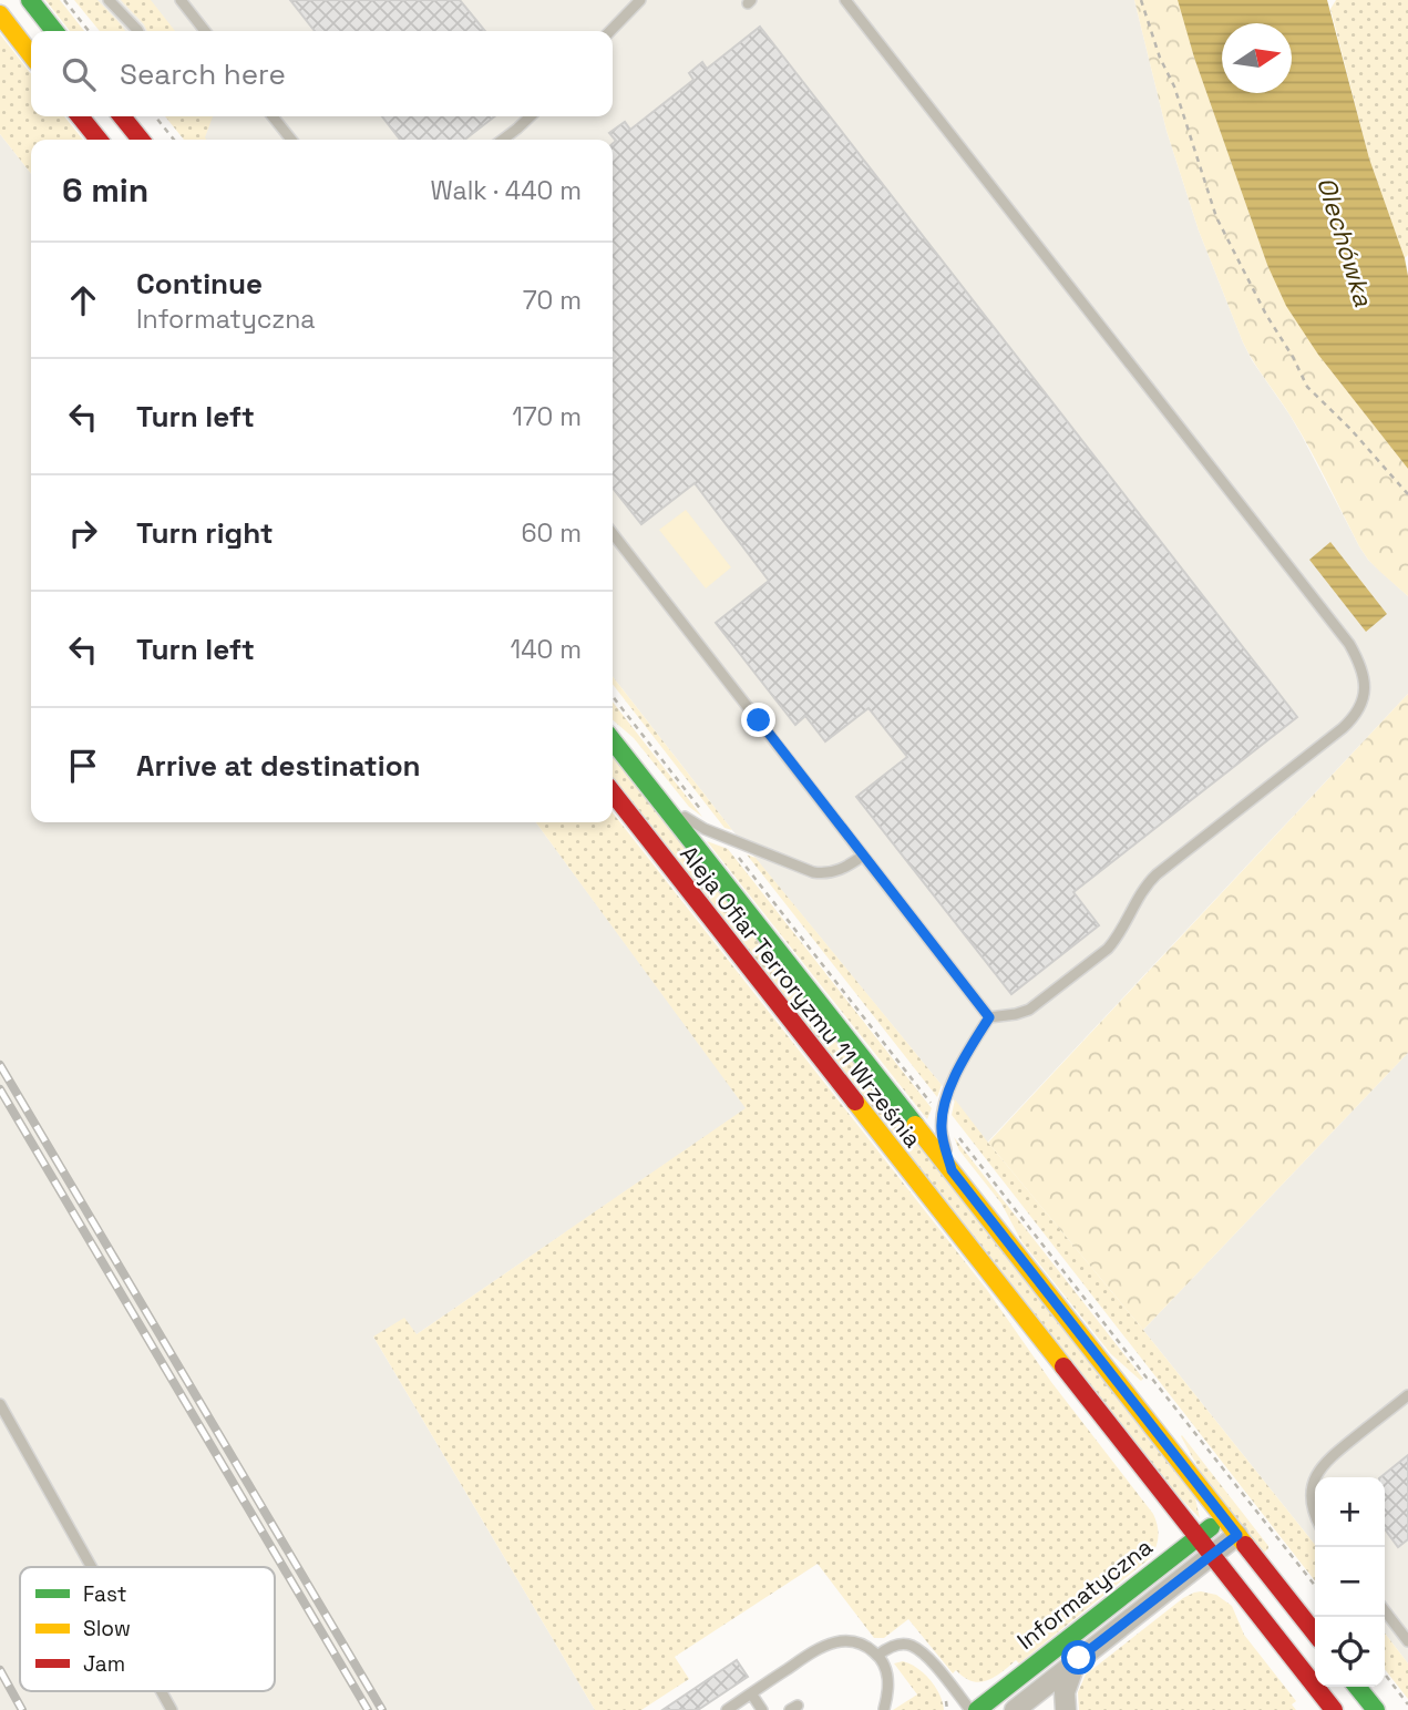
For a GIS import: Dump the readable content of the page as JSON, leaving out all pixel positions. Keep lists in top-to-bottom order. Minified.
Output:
{"streets":{"street":["Aleja Ofiar Terroryzmu 11 Września","Informatyczna"]},"crossings":[["Aleja Ofiar Terroryzmu 11 Września","Informatyczna"]],"water":["Olechówka"],"legend":["Fast","Slow","Jam"],"north":"right","page":{"search":"Search here","heading":["6 min","Walk · 440 m"],"list":[["Continue","Informatyczna","70 m"],["Turn left","170 m"],["Turn right","60 m"],["Turn left","140 m"],"Arrive at destination"],"map_buttons":["+","−"]}}
